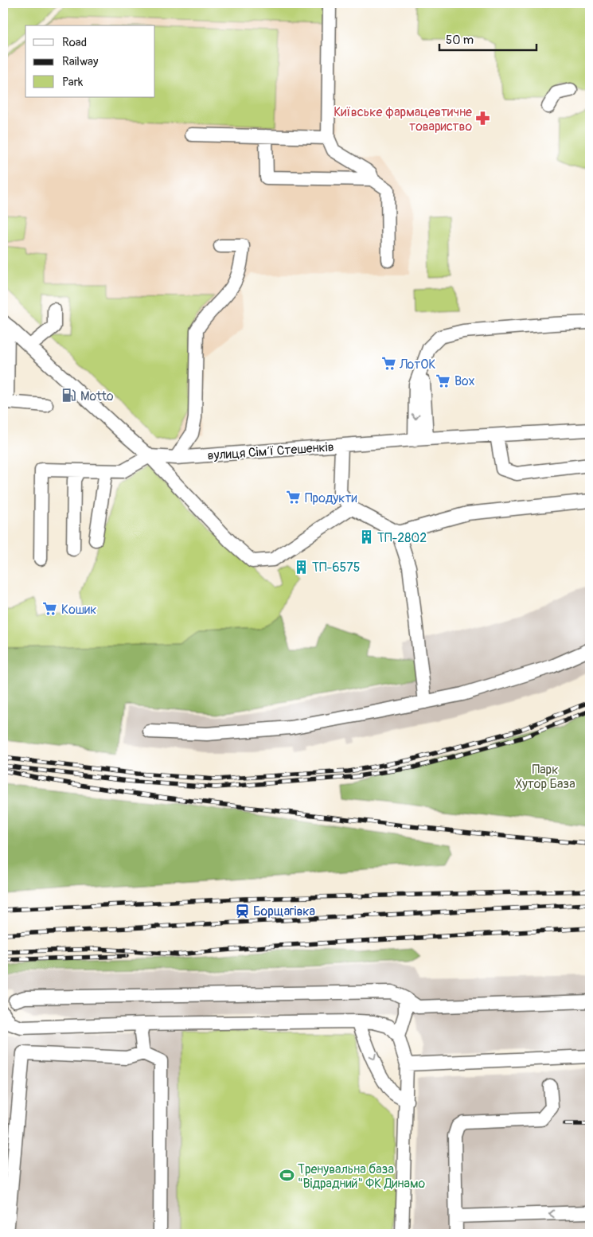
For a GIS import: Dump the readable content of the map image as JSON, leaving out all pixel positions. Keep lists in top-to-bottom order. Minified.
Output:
{"streets":{"street":["вулиця Сімʼї Стешенків"]},"parks":["Парк Хутор База"],"places":{"pharmacy":["Київське фармацевтичне товариство"],"supermarket":["ЛотОК","Box","Продукти","Кошик"],"fuel station":["Motto"],"building":["ТП-2802","ТП-6575"],"station":["Борщагівка"],"sports":["Тренувальна база \"Відрадний\" ФК Динамо"]},"legend":["Road","Railway","Park"],"scale_bar":"50 m"}
